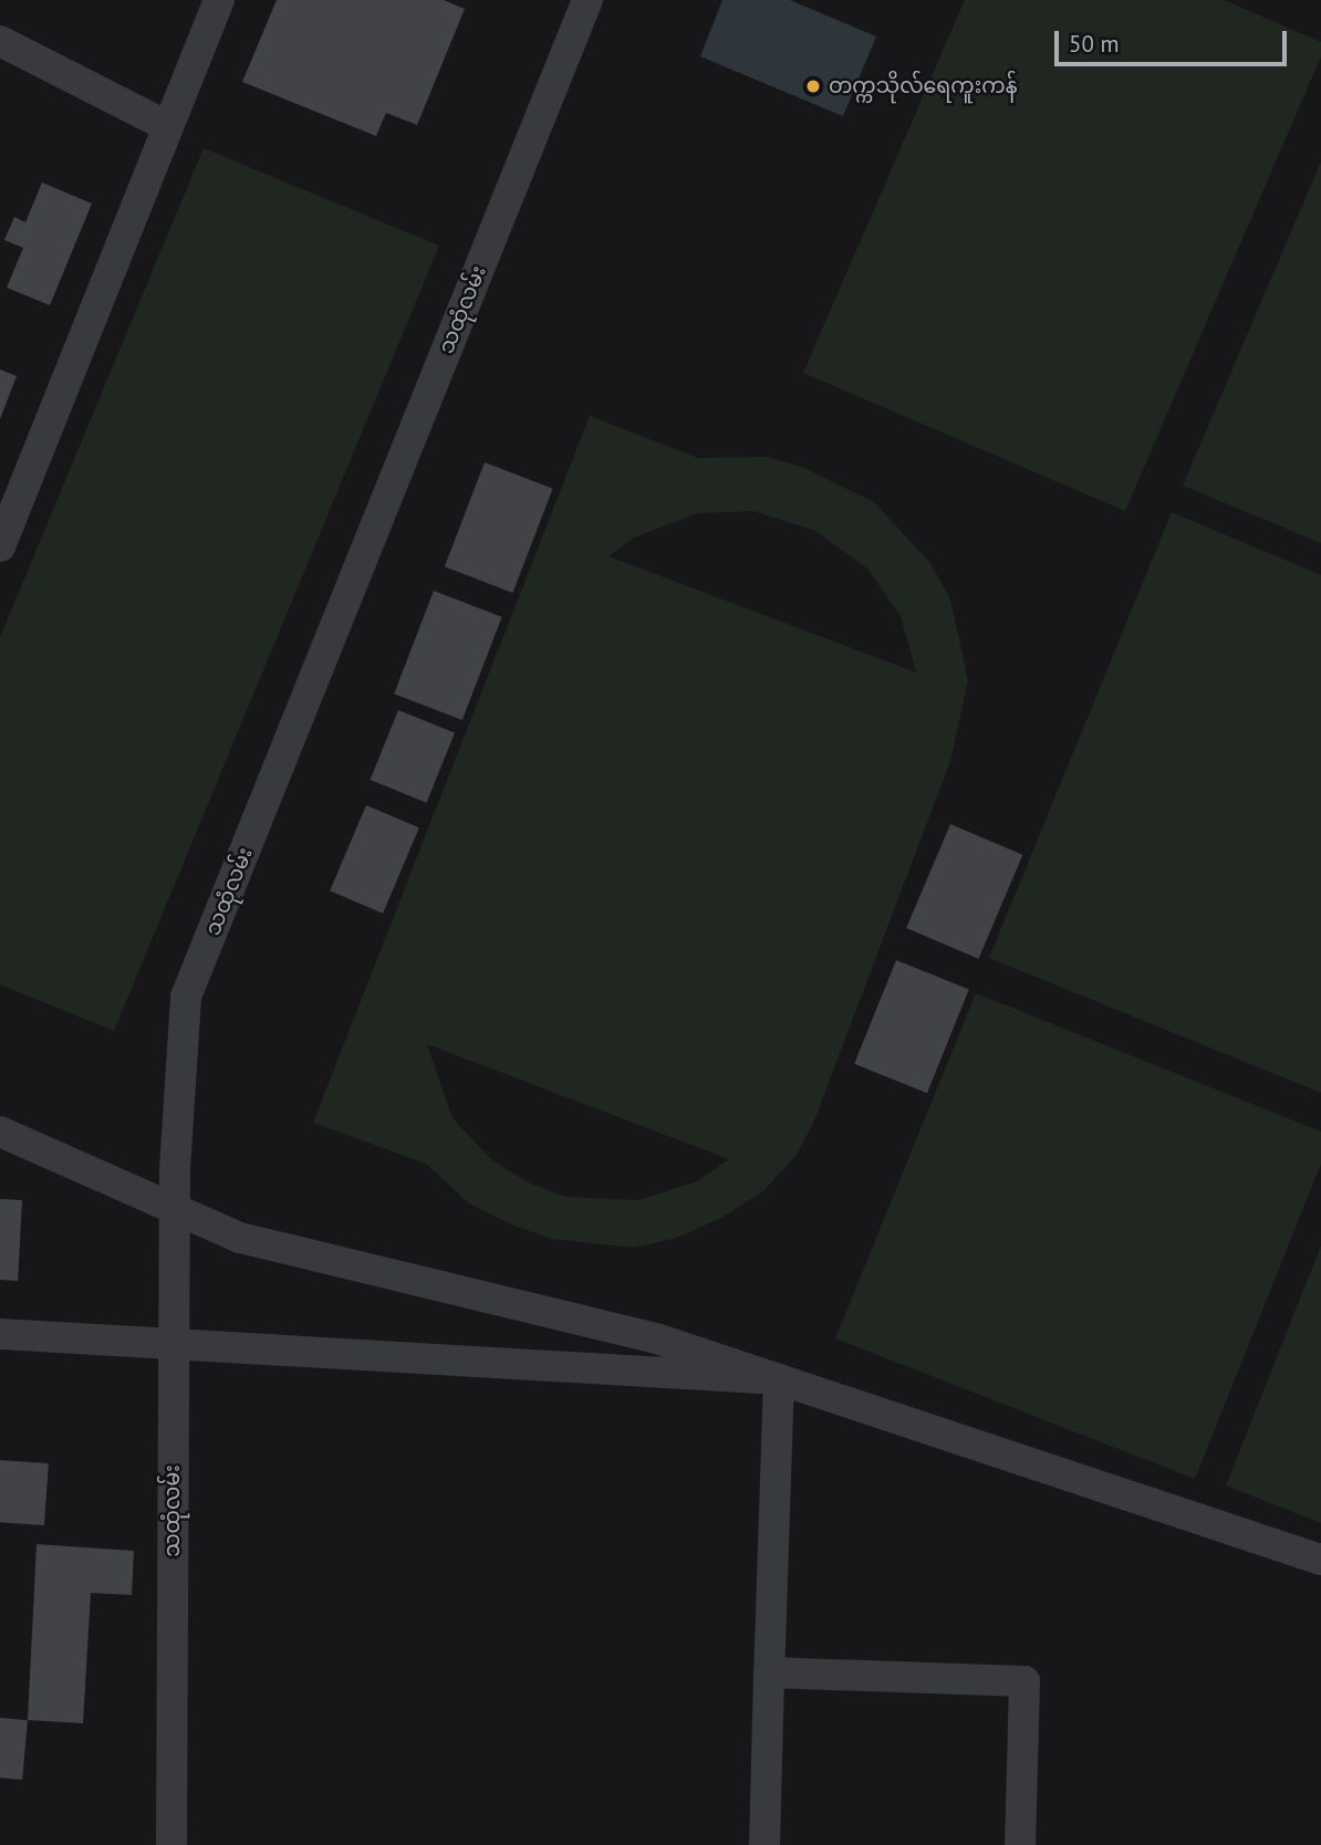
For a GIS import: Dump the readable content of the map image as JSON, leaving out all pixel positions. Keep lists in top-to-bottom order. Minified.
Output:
{"streets":{"street":["သထုံလမ်း"]},"places":["တက္ကသိုလ်ရေကူးကန်"],"scale_bar":"50 m"}
